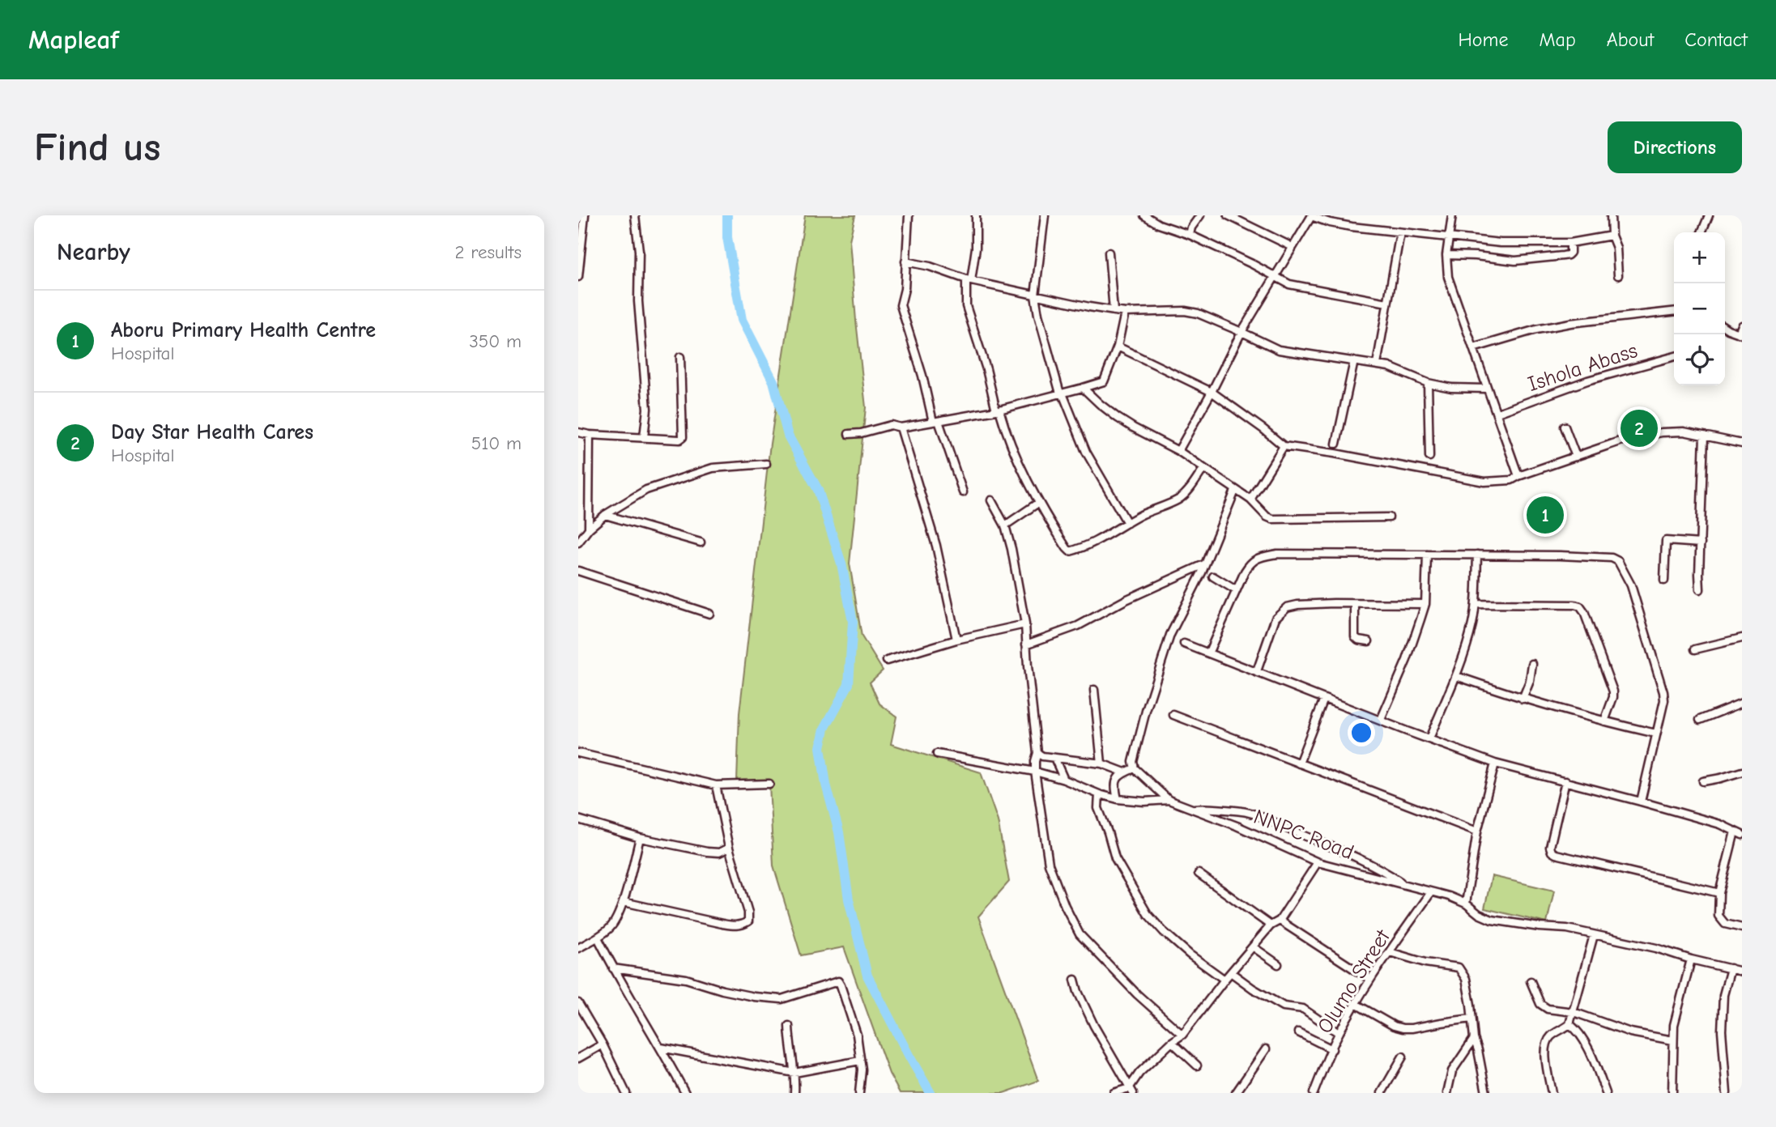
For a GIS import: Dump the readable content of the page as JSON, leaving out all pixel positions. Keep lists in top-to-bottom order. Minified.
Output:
{"streets":{"street":["Ishola Abass","NNPC Road","Olumo Street"]},"crossings":[["NNPC Road","Olumo Street"]],"page":{"header":"Mapleaf","nav":["Home","Map","About","Contact"],"buttons":"Directions","title":"Find us","heading":["Nearby","2 results"],"map_buttons":["+","−"],"list":[{"mark":"1","name":"Aboru Primary Health Centre","note":"Hospital","value":"350 m"},{"mark":"2","name":"Day Star Health Cares","note":"Hospital","value":"510 m"}],"pins":["2","1"]}}
